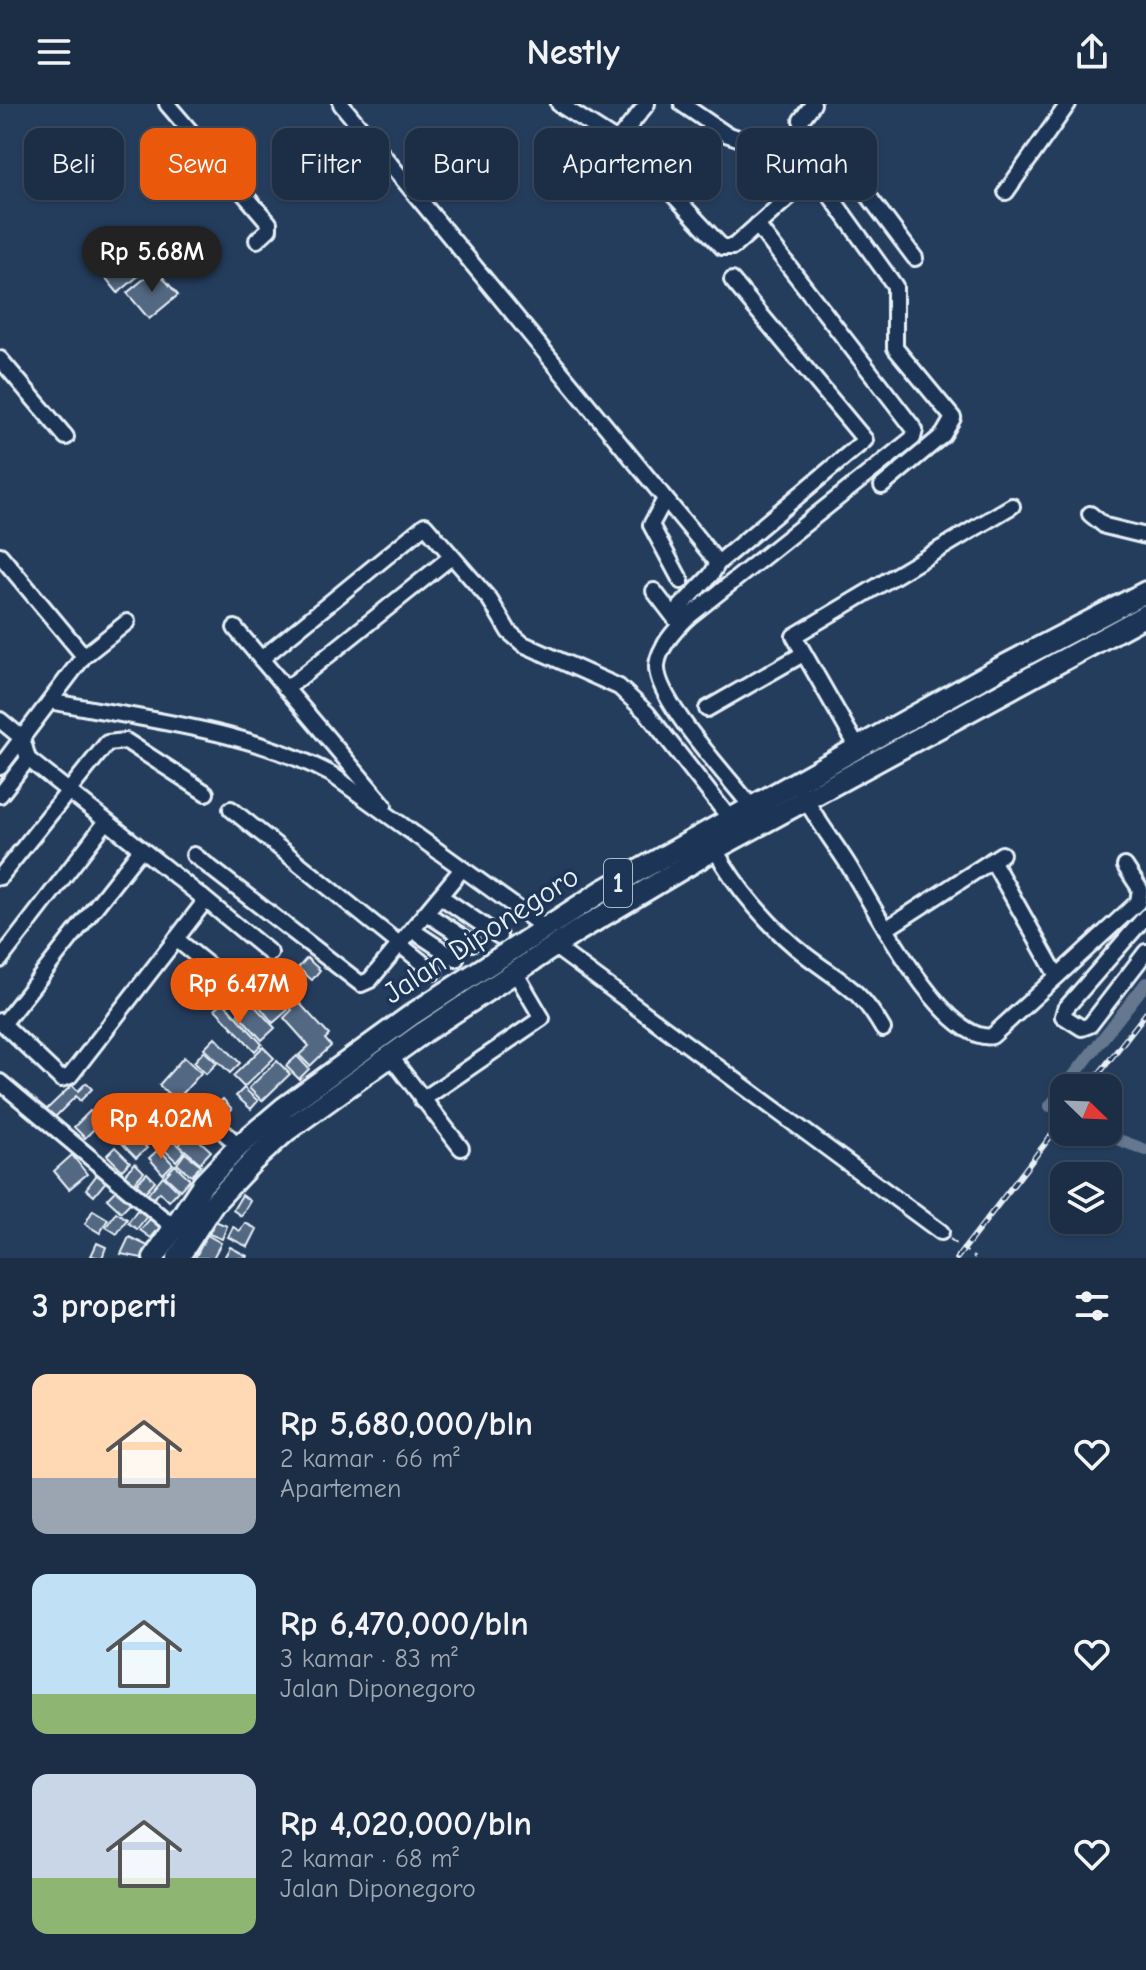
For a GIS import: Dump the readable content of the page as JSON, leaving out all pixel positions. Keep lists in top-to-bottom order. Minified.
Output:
{"streets":{"highway":["1","Jalan Diponegoro"]},"north":"bottom right","page":{"header":"Nestly","chip":["Beli","Sewa","Filter","Baru","Apartemen","Rumah"],"price":["Rp 5.68M","Rp 6.47M","Rp 4.02M"],"heading":"3 properti","list":[{"name":"Rp 5,680,000/bln","note":"2 kamar · 66 m² · Apartemen"},{"name":"Rp 6,470,000/bln","note":"3 kamar · 83 m² · Jalan Diponegoro"},{"name":"Rp 4,020,000/bln","note":"2 kamar · 68 m² · Jalan Diponegoro"}]}}
